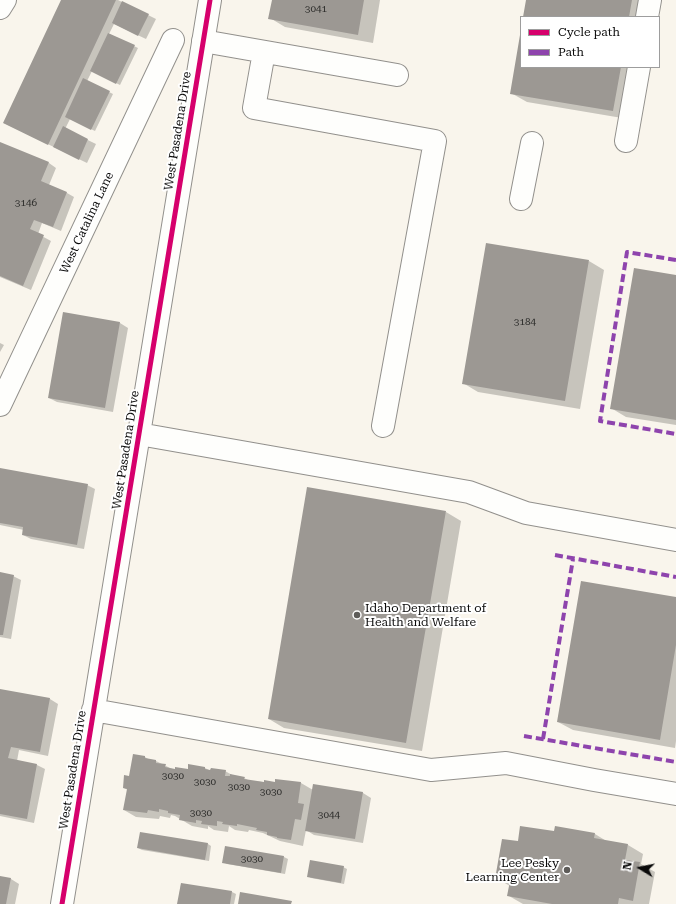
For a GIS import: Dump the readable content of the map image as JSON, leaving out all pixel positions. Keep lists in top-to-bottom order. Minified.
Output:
{"streets":{"street":["West Pasadena Drive","West Catalina Lane"]},"places":["Idaho Department of Health and Welfare","Lee Pesky Learning Center"],"house_numbers":["3041","3146","3184","3030","3030","3030","3030","3030","3044","3030"],"legend":["Cycle path","Path"],"north":"left"}
